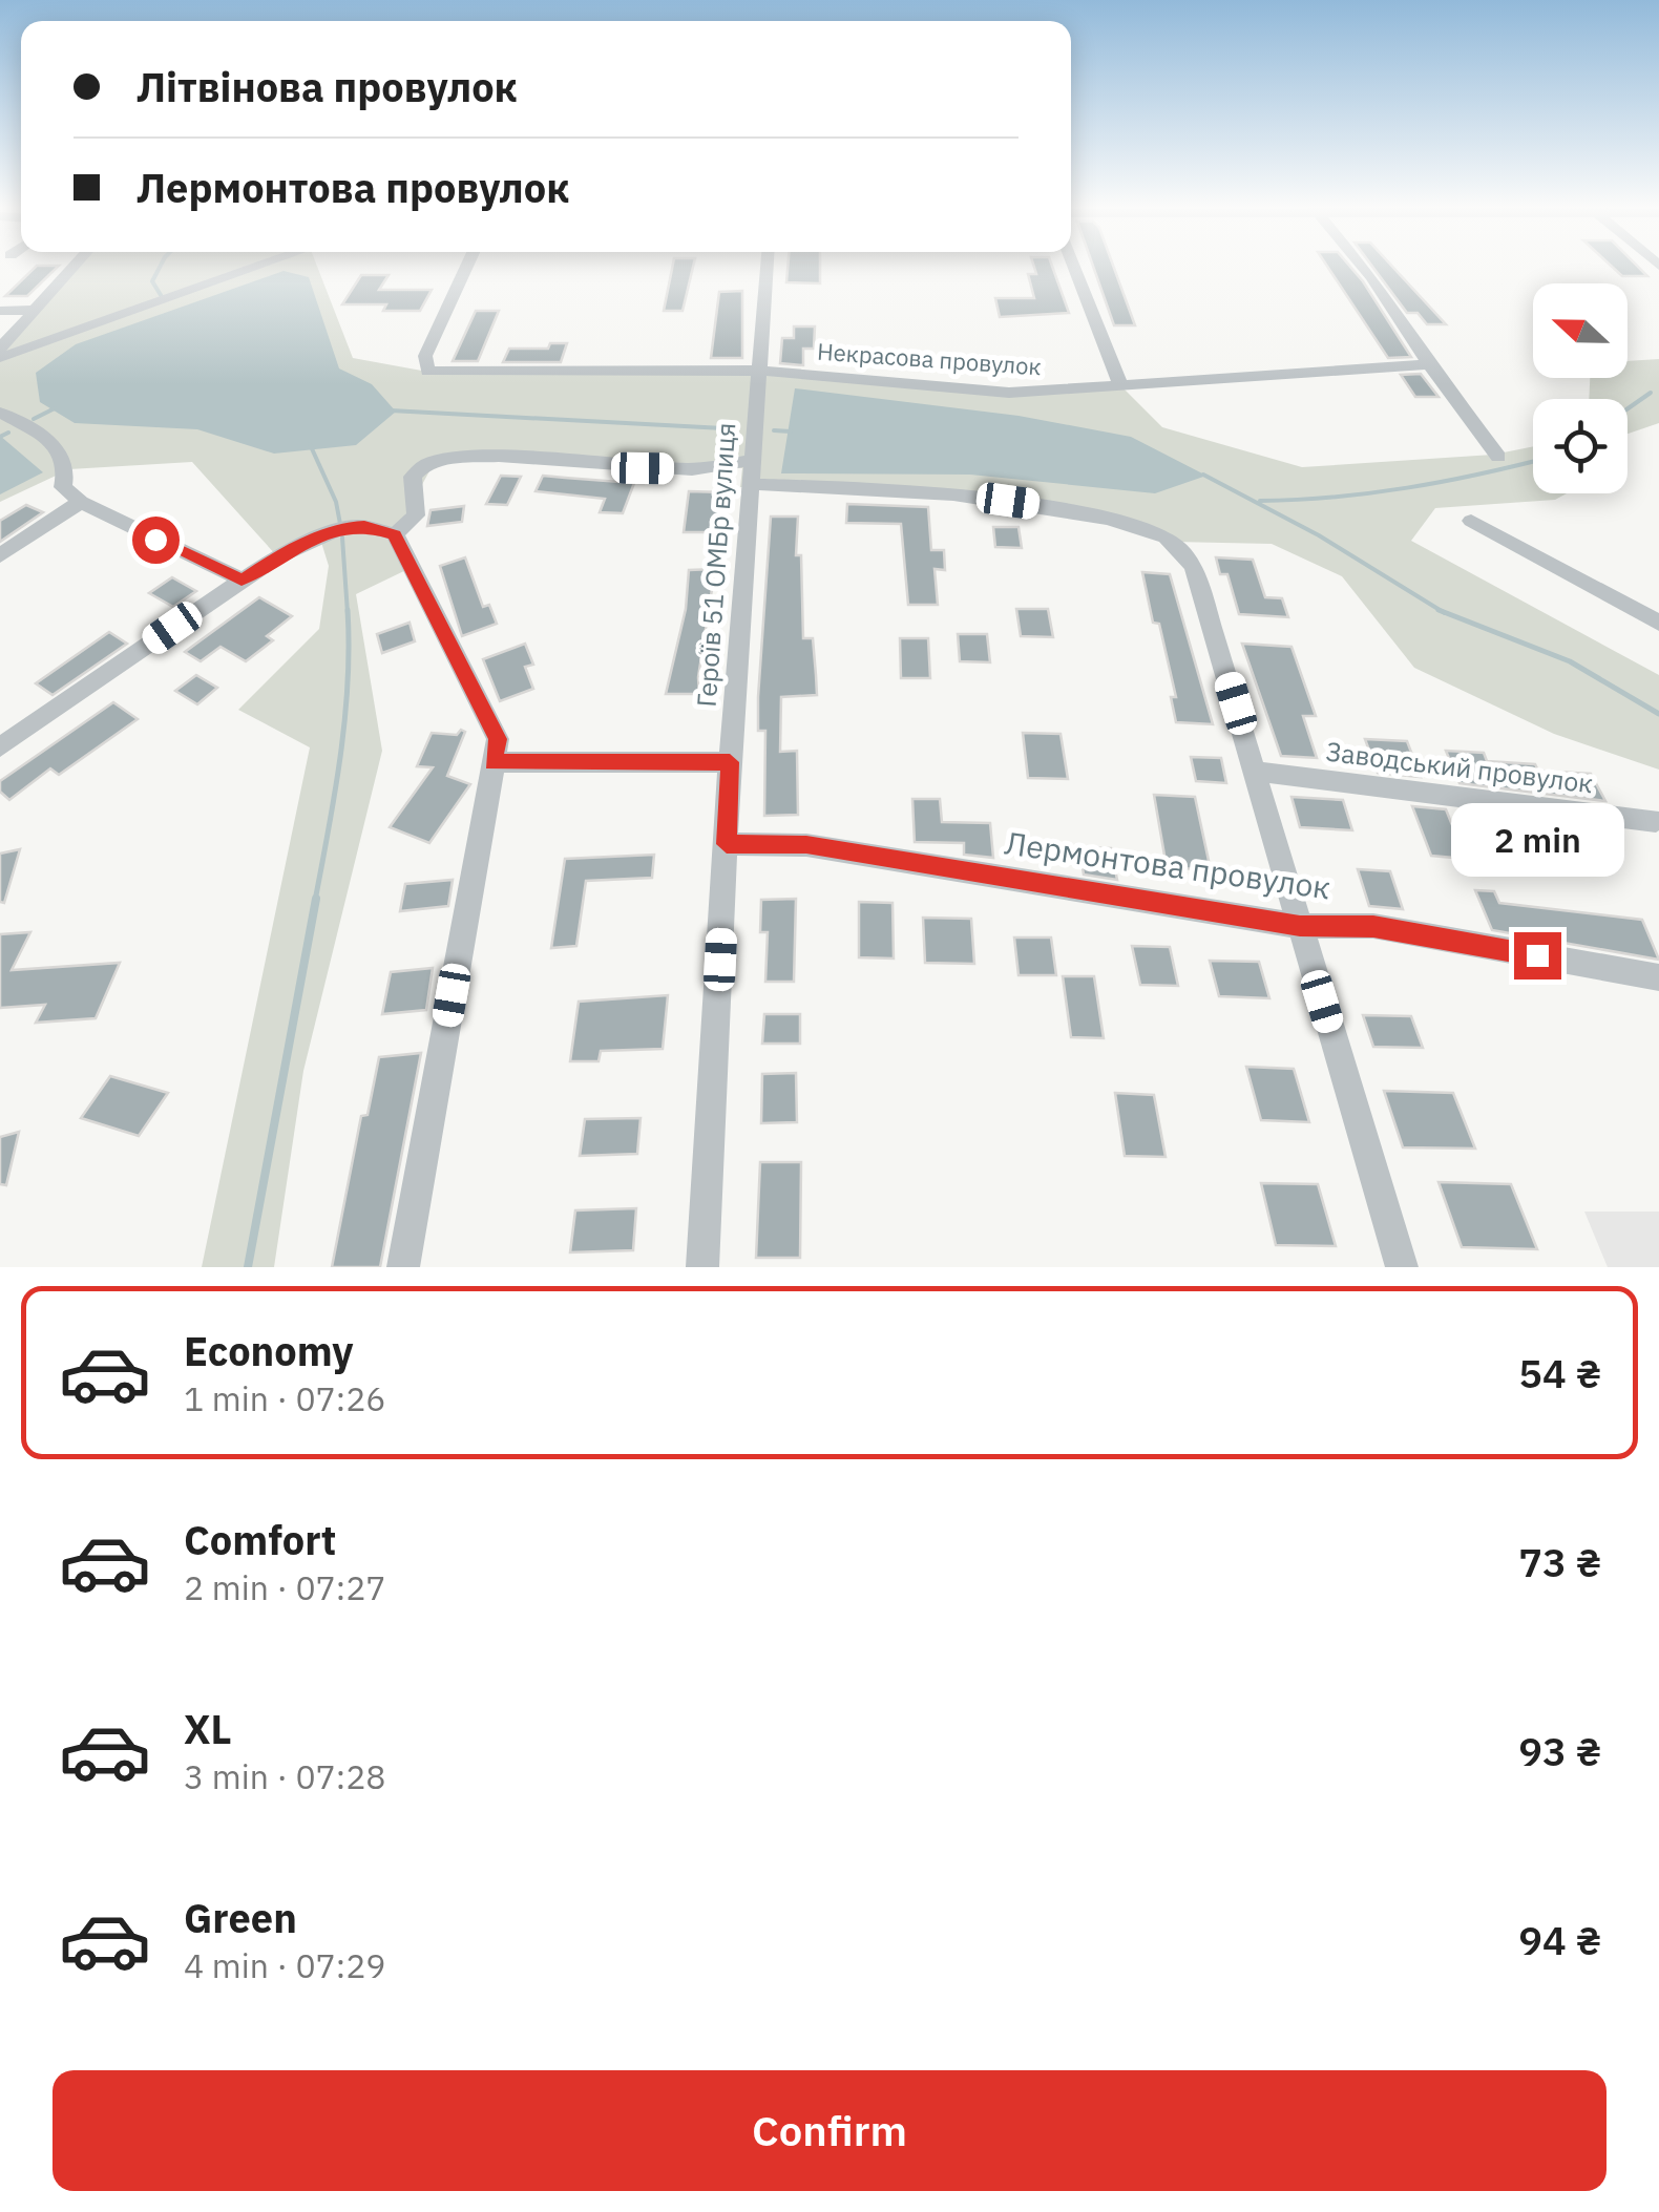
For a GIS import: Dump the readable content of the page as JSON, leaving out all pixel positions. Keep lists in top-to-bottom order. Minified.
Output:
{"streets":{"street":["Некрасова провулок","Героїв 51 ОМБр вулиця","Заводський провулок","Лермонтова провулок"]},"crossings":[["Некрасова провулок","Героїв 51 ОМБр вулиця"],["Героїв 51 ОМБр вулиця","Лермонтова провулок"]],"north":"left","page":{"banner":["Літвінова провулок","Лермонтова провулок"],"bubble":"2 min","list":[{"name":"Economy","note":"1 min · 07:26","value":"54 ₴"},{"name":"Comfort","note":"2 min · 07:27","value":"73 ₴"},{"name":"XL","note":"3 min · 07:28","value":"93 ₴"},{"name":"Green","note":"4 min · 07:29","value":"94 ₴"}],"buttons":"Confirm"}}
